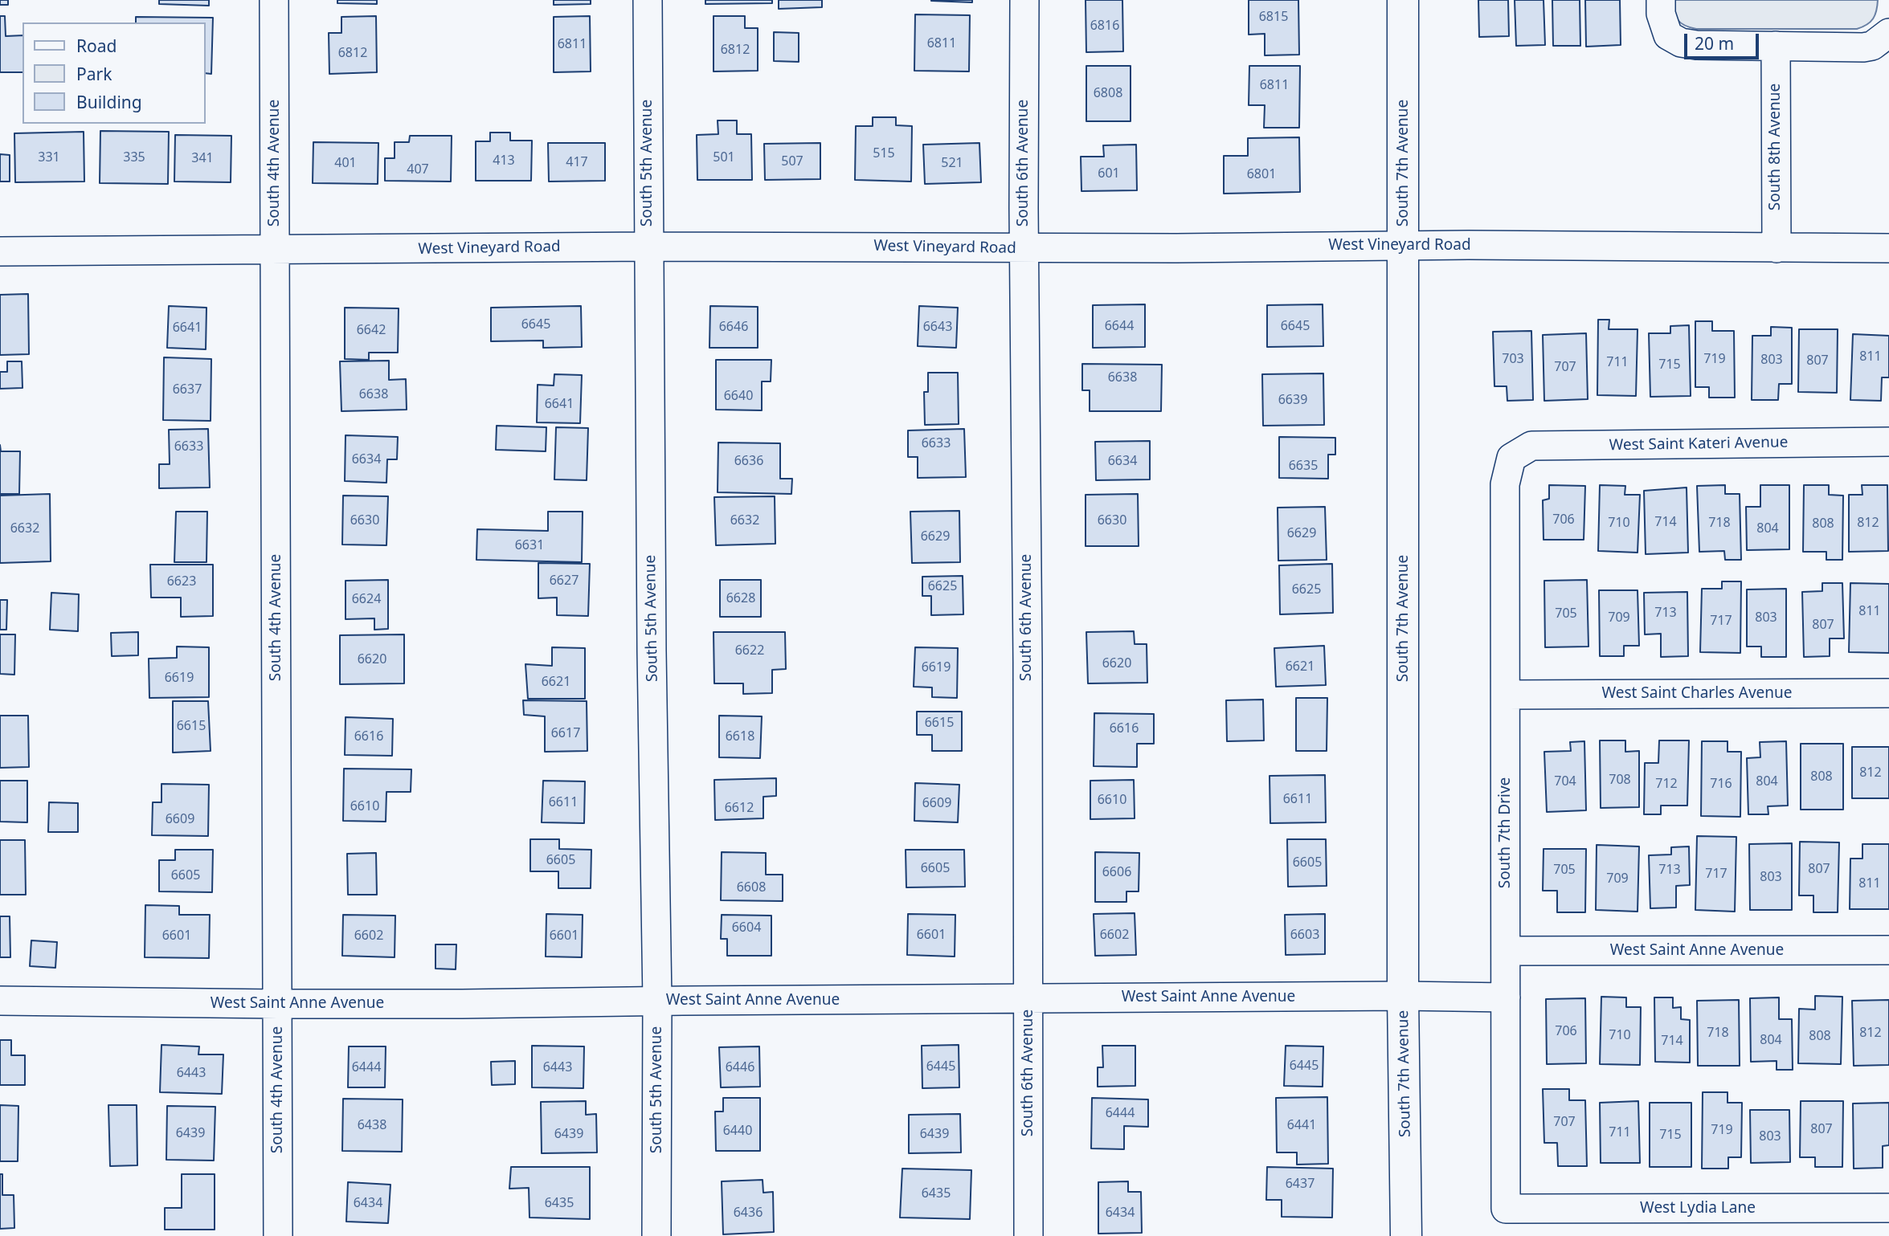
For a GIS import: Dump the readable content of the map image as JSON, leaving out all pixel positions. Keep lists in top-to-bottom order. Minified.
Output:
{"streets":{"main road":["South 7th Avenue"],"street":["South 8th Avenue","South 4th Avenue","South 5th Avenue","South 6th Avenue","West Vineyard Road","West Saint Kateri Avenue","West Saint Charles Avenue","South 7th Drive","West Saint Anne Avenue","West Lydia Lane"]},"crossings":[["South 8th Avenue","West Vineyard Road"],["South 4th Avenue","West Vineyard Road"],["South 4th Avenue","West Saint Anne Avenue"],["South 5th Avenue","West Vineyard Road"],["South 5th Avenue","West Saint Anne Avenue"],["South 6th Avenue","West Vineyard Road"],["South 6th Avenue","West Saint Anne Avenue"],["South 7th Avenue","West Vineyard Road"],["South 7th Avenue","West Saint Anne Avenue"],["West Saint Kateri Avenue","South 7th Drive"],["West Saint Charles Avenue","South 7th Drive"],["South 7th Drive","West Saint Anne Avenue"],["South 7th Drive","West Lydia Lane"]],"house_numbers":["6815","6816","6811","6811","6812","6812","6811","6808","515","331","335","501","341","413","507","417","401","521","407","601","6801","6645","6644","6645","6646","6643","6641","6642","811","703","719","803","807","711","715","707","6638","6637","6638","6640","6639","6641","6633","6633","6634","6636","6634","6635","706","6630","6632","6630","714","710","718","812","808","6632","804","6629","6629","6631","6627","6623","6625","6625","6628","6624","811","713","705","709","803","717","807","6622","6620","6620","6621","6619","6619","6621","6615","6615","6616","6617","6616","6618","812","808","708","704","804","712","716","6611","6610","6611","6609","6610","6612","6609","6605","6605","6605","807","705","713","6606","717","6605","803","709","811","6608","6604","6601","6602","6603","6601","6602","6601","706","718","812","710","808","804","714","6445","6445","6444","6443","6446","6443","6444","707","6438","6441","807","719","6440","711","6439","6439","6439","715","803","6437","6435","6434","6435","6436","6434"],"legend":["Road","Park","Building"],"scale_bar":"20 m"}
